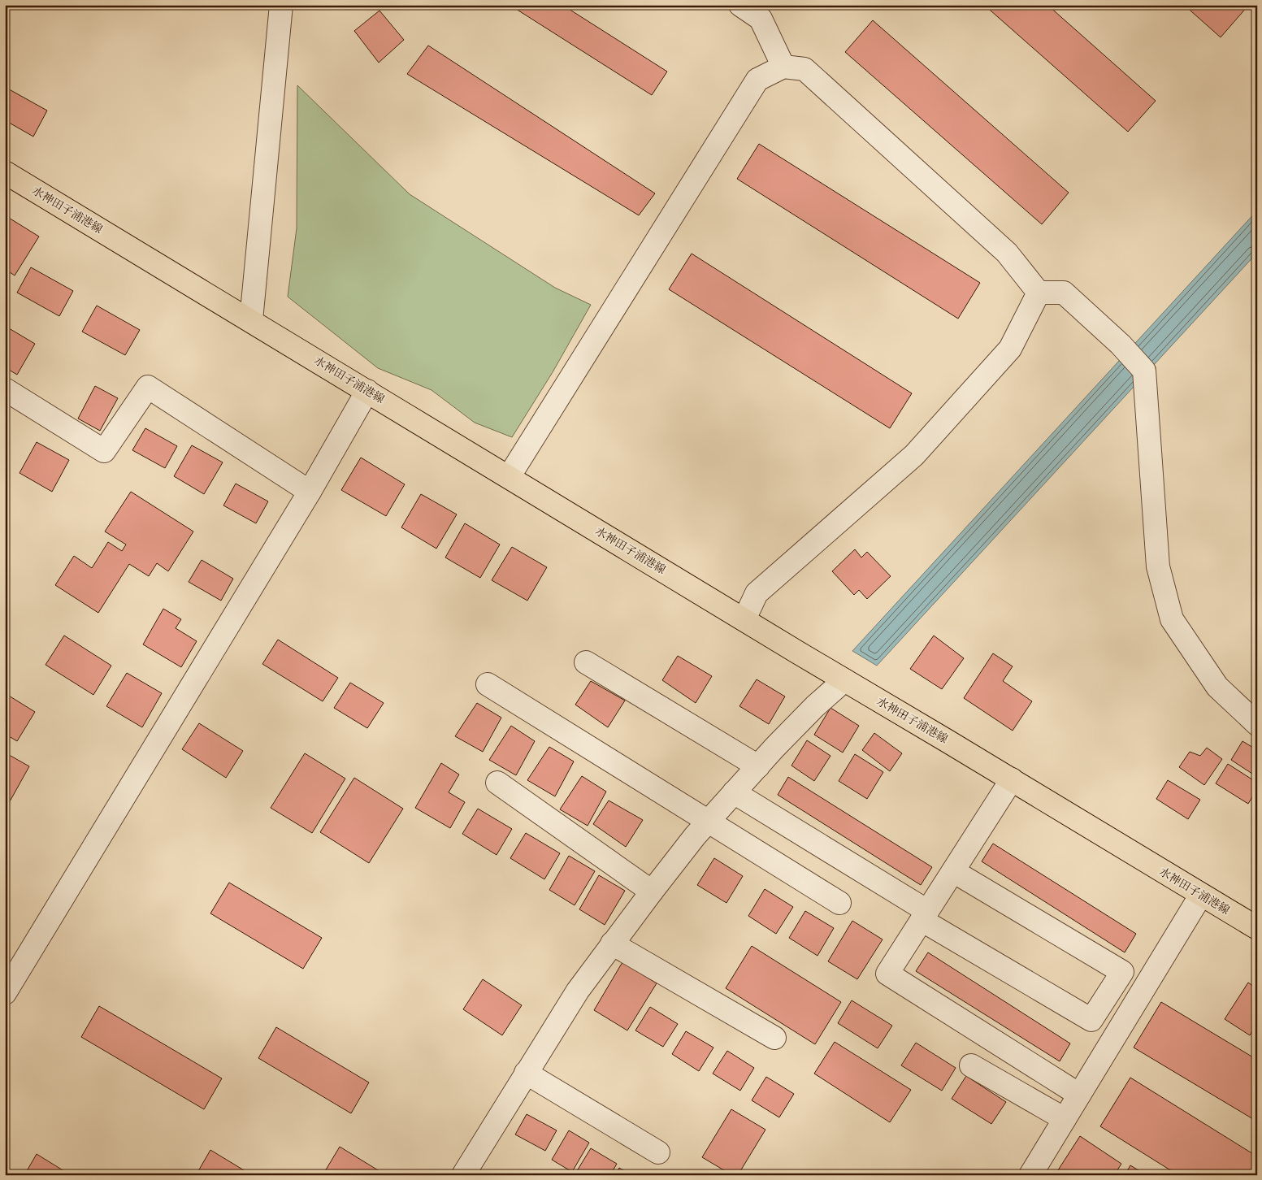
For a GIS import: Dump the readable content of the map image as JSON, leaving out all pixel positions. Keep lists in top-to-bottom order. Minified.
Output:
{"streets":{"main road":["水神田子浦港線"]}}
